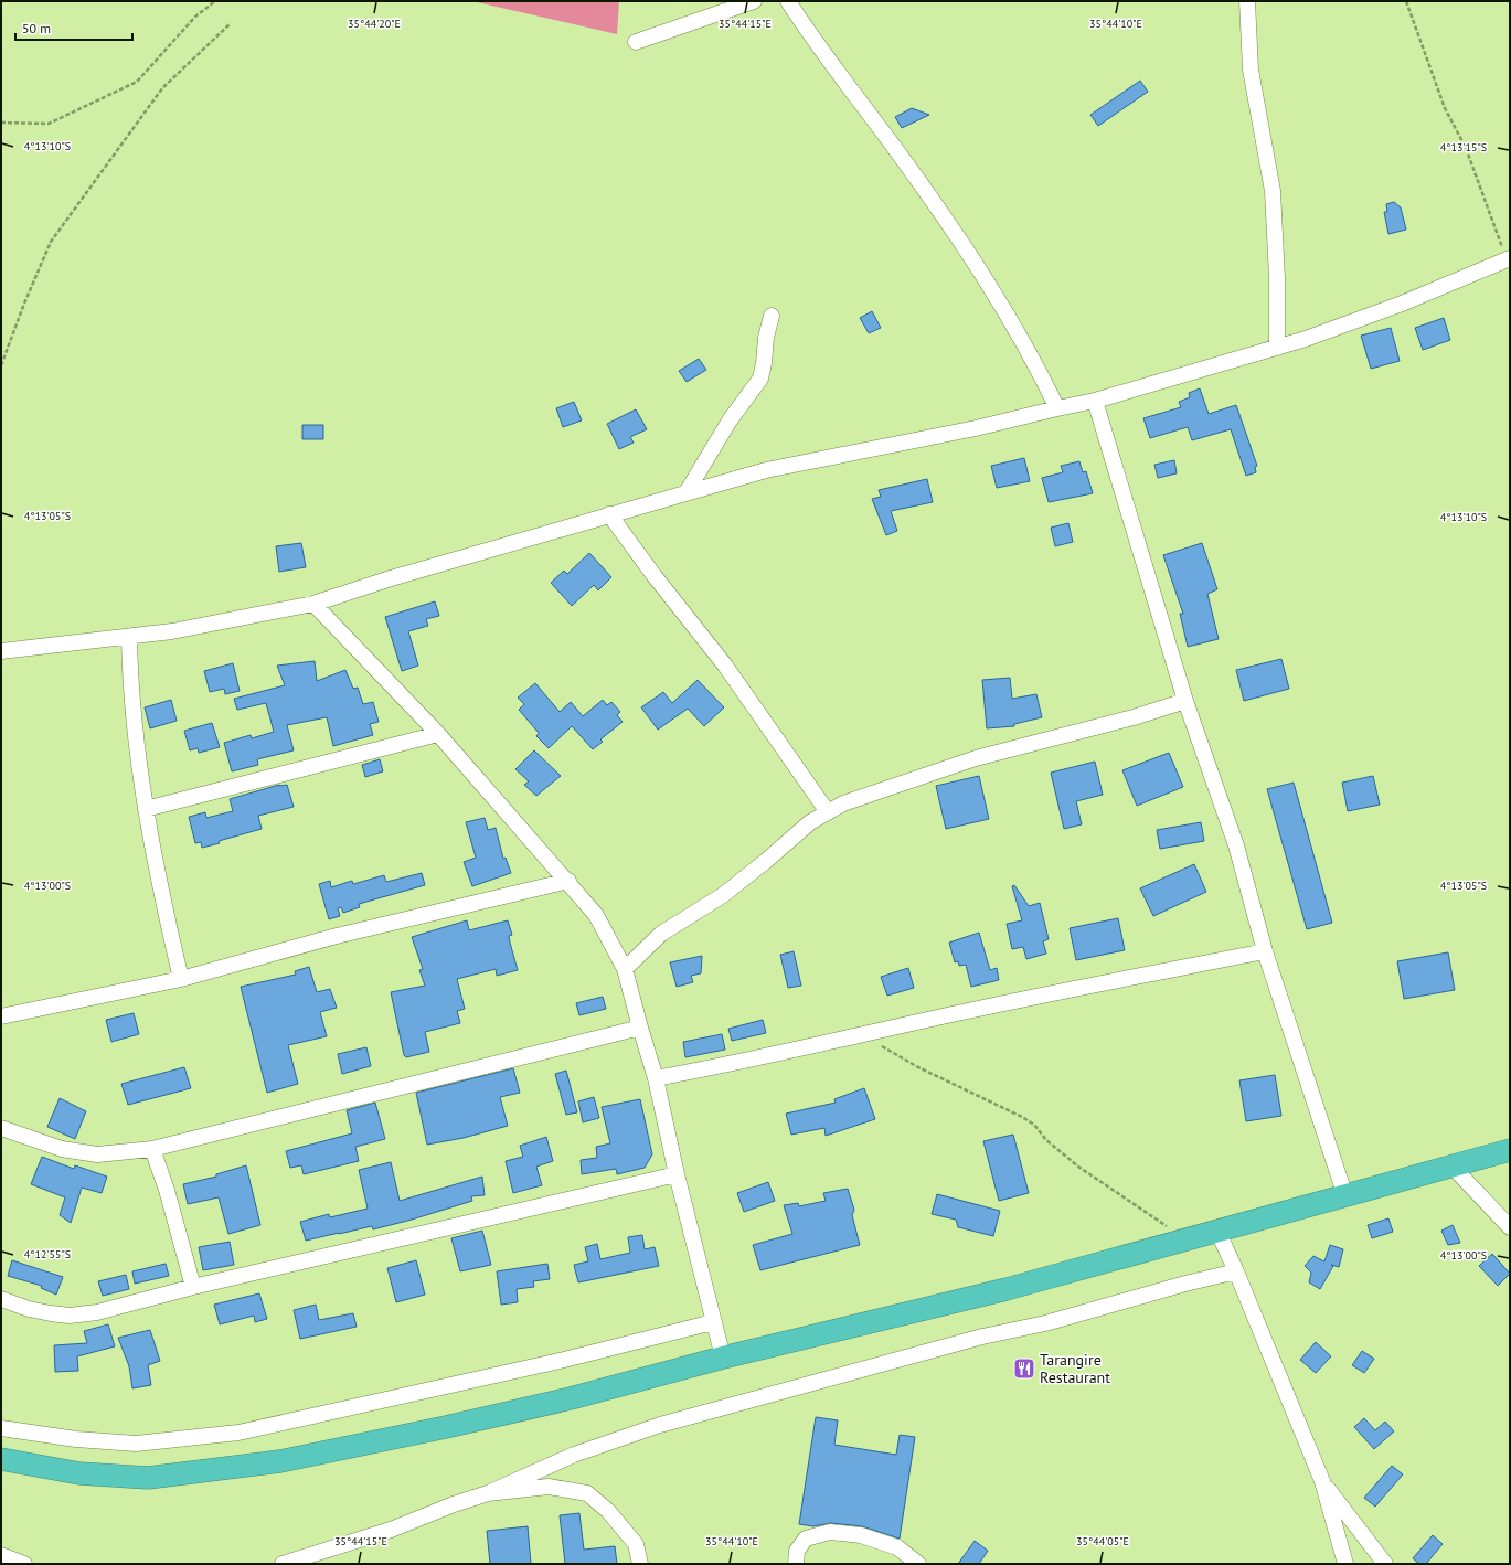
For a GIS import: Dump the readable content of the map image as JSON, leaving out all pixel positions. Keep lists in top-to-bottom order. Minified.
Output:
{"places":{"restaurant":["Tarangire Restaurant"]},"scale_bar":"50 m","coordinates":["35°44'20\"E","35°44'15\"E","35°44'10\"E","4°13'10\"S","4°13'15\"S","4°13'05\"S","4°13'00\"S","4°12'55\"S","35°44'05\"E"]}
